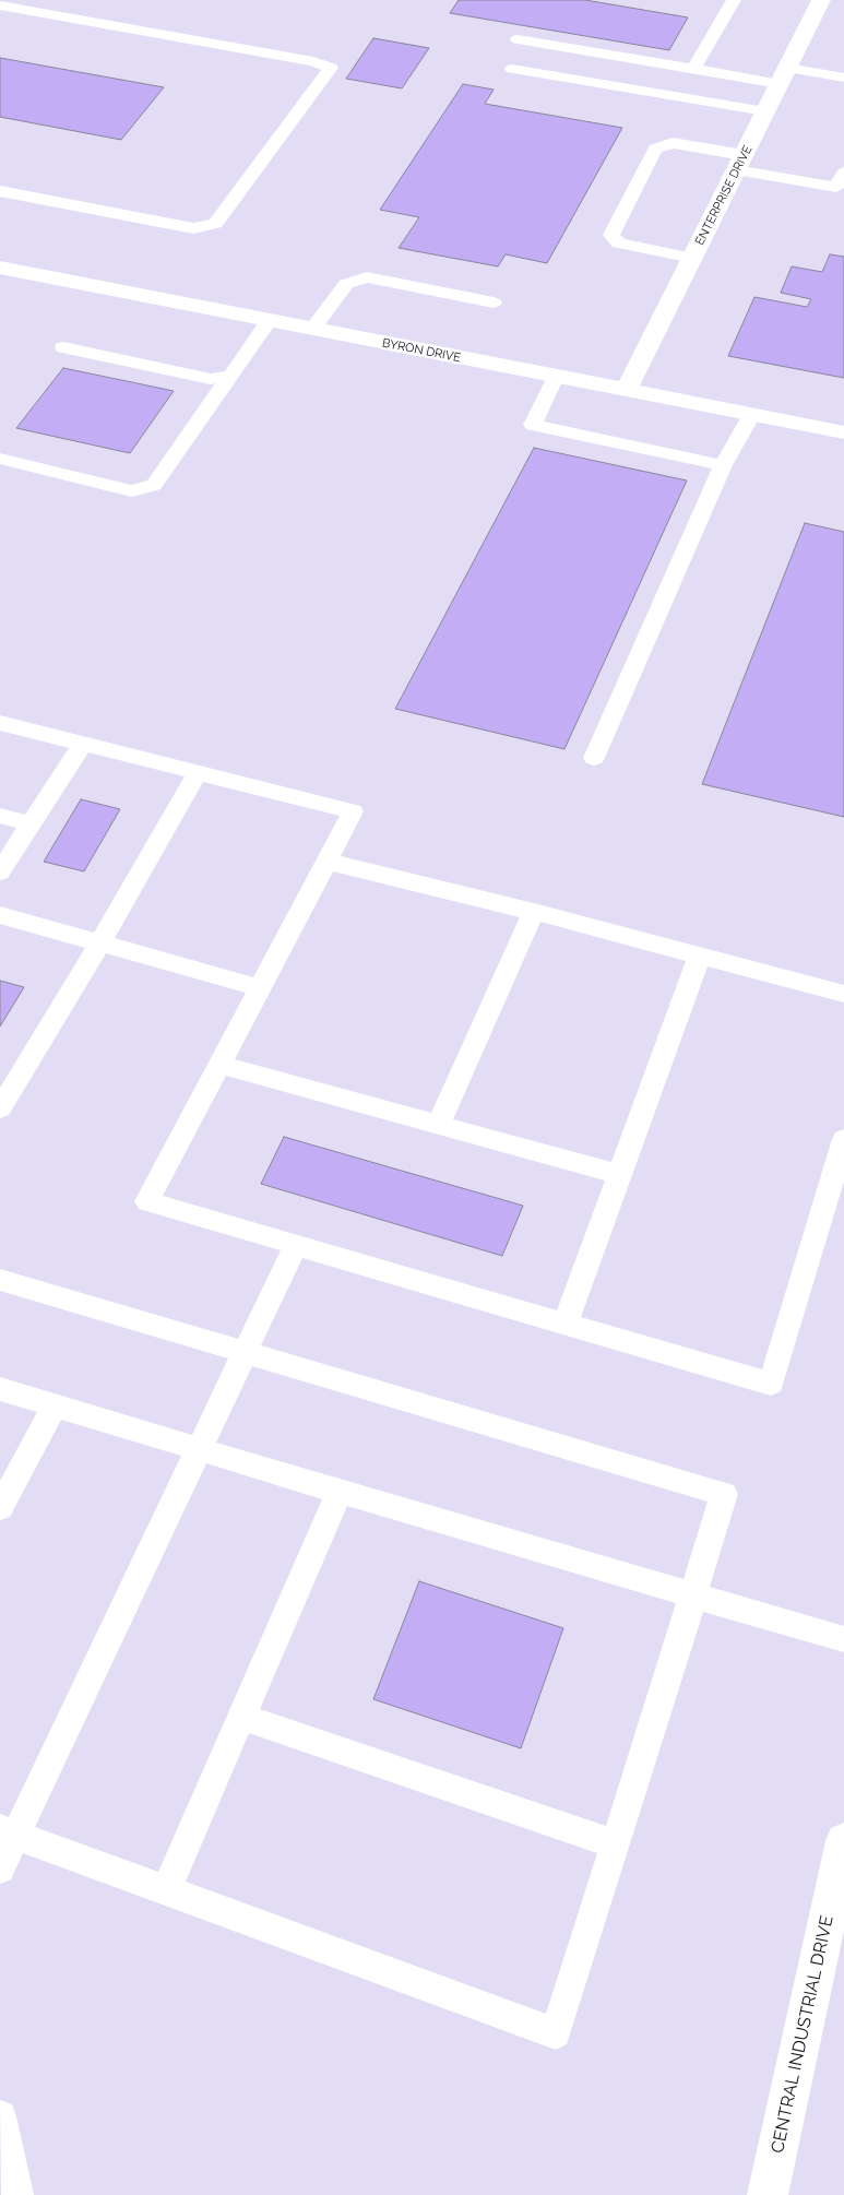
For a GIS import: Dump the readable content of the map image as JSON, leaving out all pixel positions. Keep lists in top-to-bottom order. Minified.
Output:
{"streets":{"street":["ENTERPRISE DRIVE","BYRON DRIVE","CENTRAL INDUSTRIAL DRIVE"]},"crossings":[["ENTERPRISE DRIVE","BYRON DRIVE"]]}
